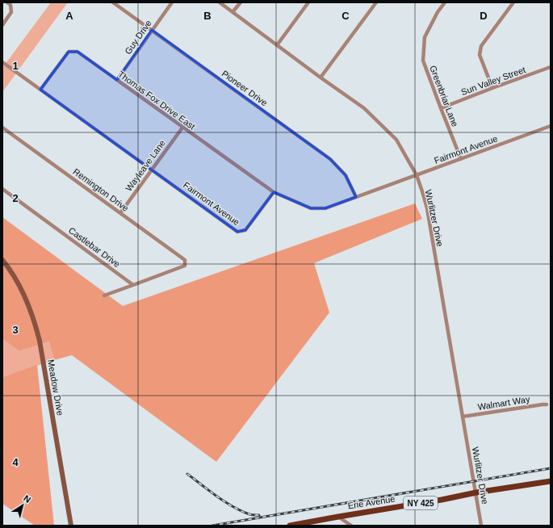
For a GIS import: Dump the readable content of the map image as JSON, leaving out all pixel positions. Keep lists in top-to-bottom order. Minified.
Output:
{"streets":{"main road":["Erie Avenue","NY 425"],"street":["Guy Drive","Sun Valley Street","Pioneer Drive","Greenbriar Lane","Thomas Fox Drive East","Fairmont Avenue","Wayleave Lane","Remington Drive","Wurlitzer Drive","Castlebar Drive","Meadow Drive","Walmart Way"]},"crossings":[["Guy Drive","Pioneer Drive"],["Guy Drive","Thomas Fox Drive East"],["Sun Valley Street","Greenbriar Lane"],["Pioneer Drive","Fairmont Avenue"],["Greenbriar Lane","Fairmont Avenue"],["Thomas Fox Drive East","Fairmont Avenue"],["Thomas Fox Drive East","Wayleave Lane"],["Fairmont Avenue","Wayleave Lane"],["Fairmont Avenue","Wurlitzer Drive"],["Wayleave Lane","Remington Drive"],["Remington Drive","Castlebar Drive"],["Wurlitzer Drive","Walmart Way"],["Wurlitzer Drive","Erie Avenue"]],"north":"top right","grid":{"columns":["A","B","C","D"],"rows":["1","2","3","4"]}}
